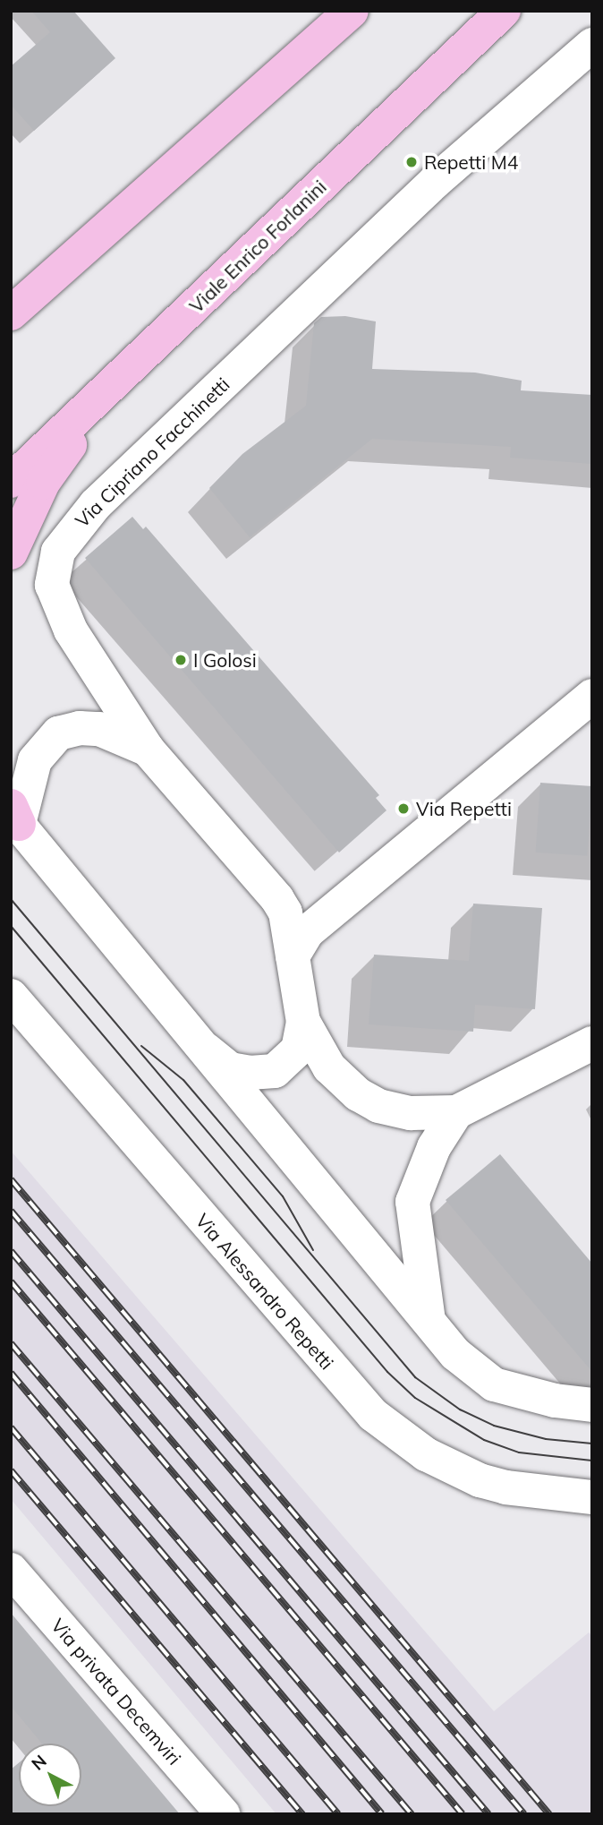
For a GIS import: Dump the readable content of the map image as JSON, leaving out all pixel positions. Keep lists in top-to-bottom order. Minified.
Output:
{"streets":{"main road":["Viale Enrico Forlanini"],"street":["Via Cipriano Facchinetti","Via Alessandro Repetti","Via privata Decemviri"]},"places":["Repetti M4","I Golosi","Via Repetti"],"north":"top left"}
